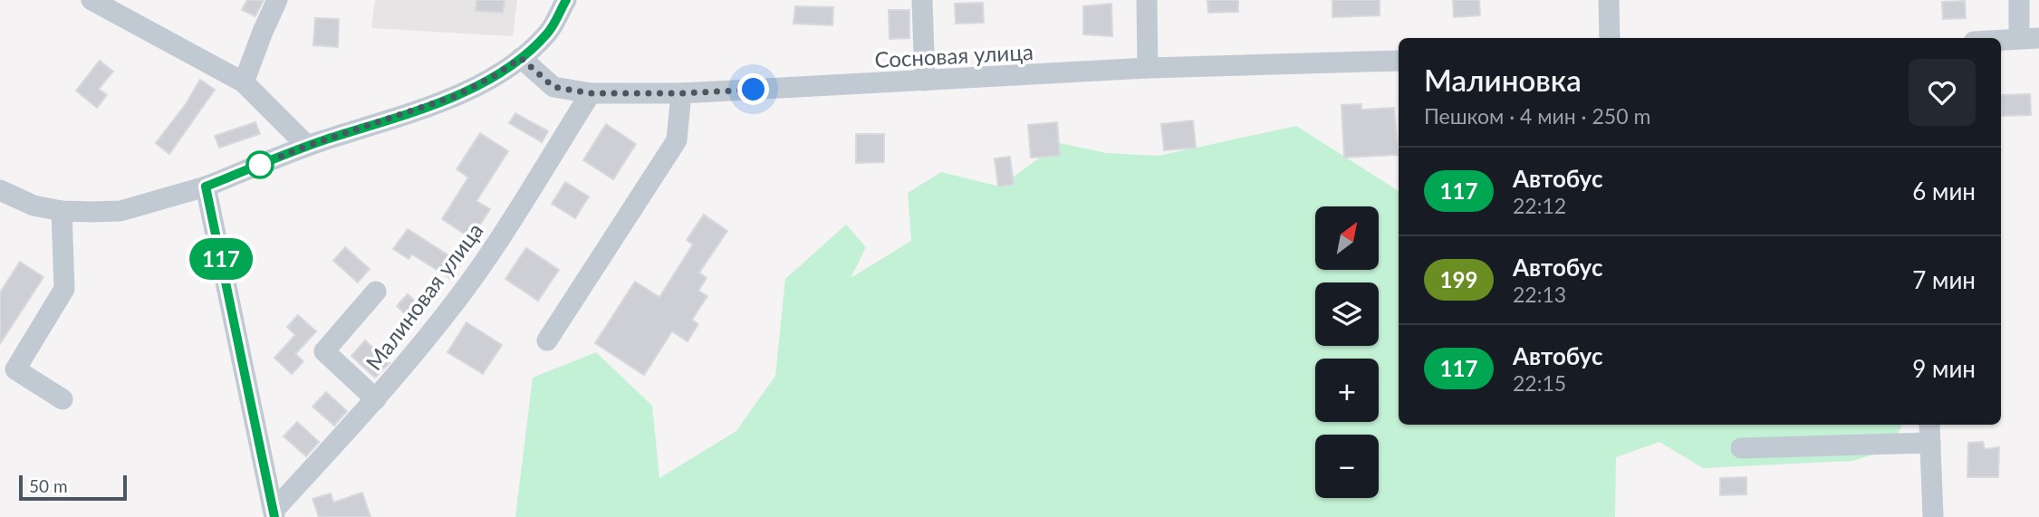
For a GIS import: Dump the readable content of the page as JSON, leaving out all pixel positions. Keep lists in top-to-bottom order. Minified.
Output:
{"streets":{"street":["Сосновая улица","Малиновая улица"]},"crossings":[["Сосновая улица","Малиновая улица"]],"lines":["bus line 117"],"scale_bar":"50 m","north":"top right","page":{"on_map":"117","heading":["Малиновка","Пешком · 4 мин · 250 m"],"list":[{"mark":"117","name":"Автобус","note":"22:12","value":"6 мин"},{"mark":"199","name":"Автобус","note":"22:13","value":"7 мин"},{"mark":"117","name":"Автобус","note":"22:15","value":"9 мин"}],"map_buttons":["+","−"],"scale":"50 m"}}
